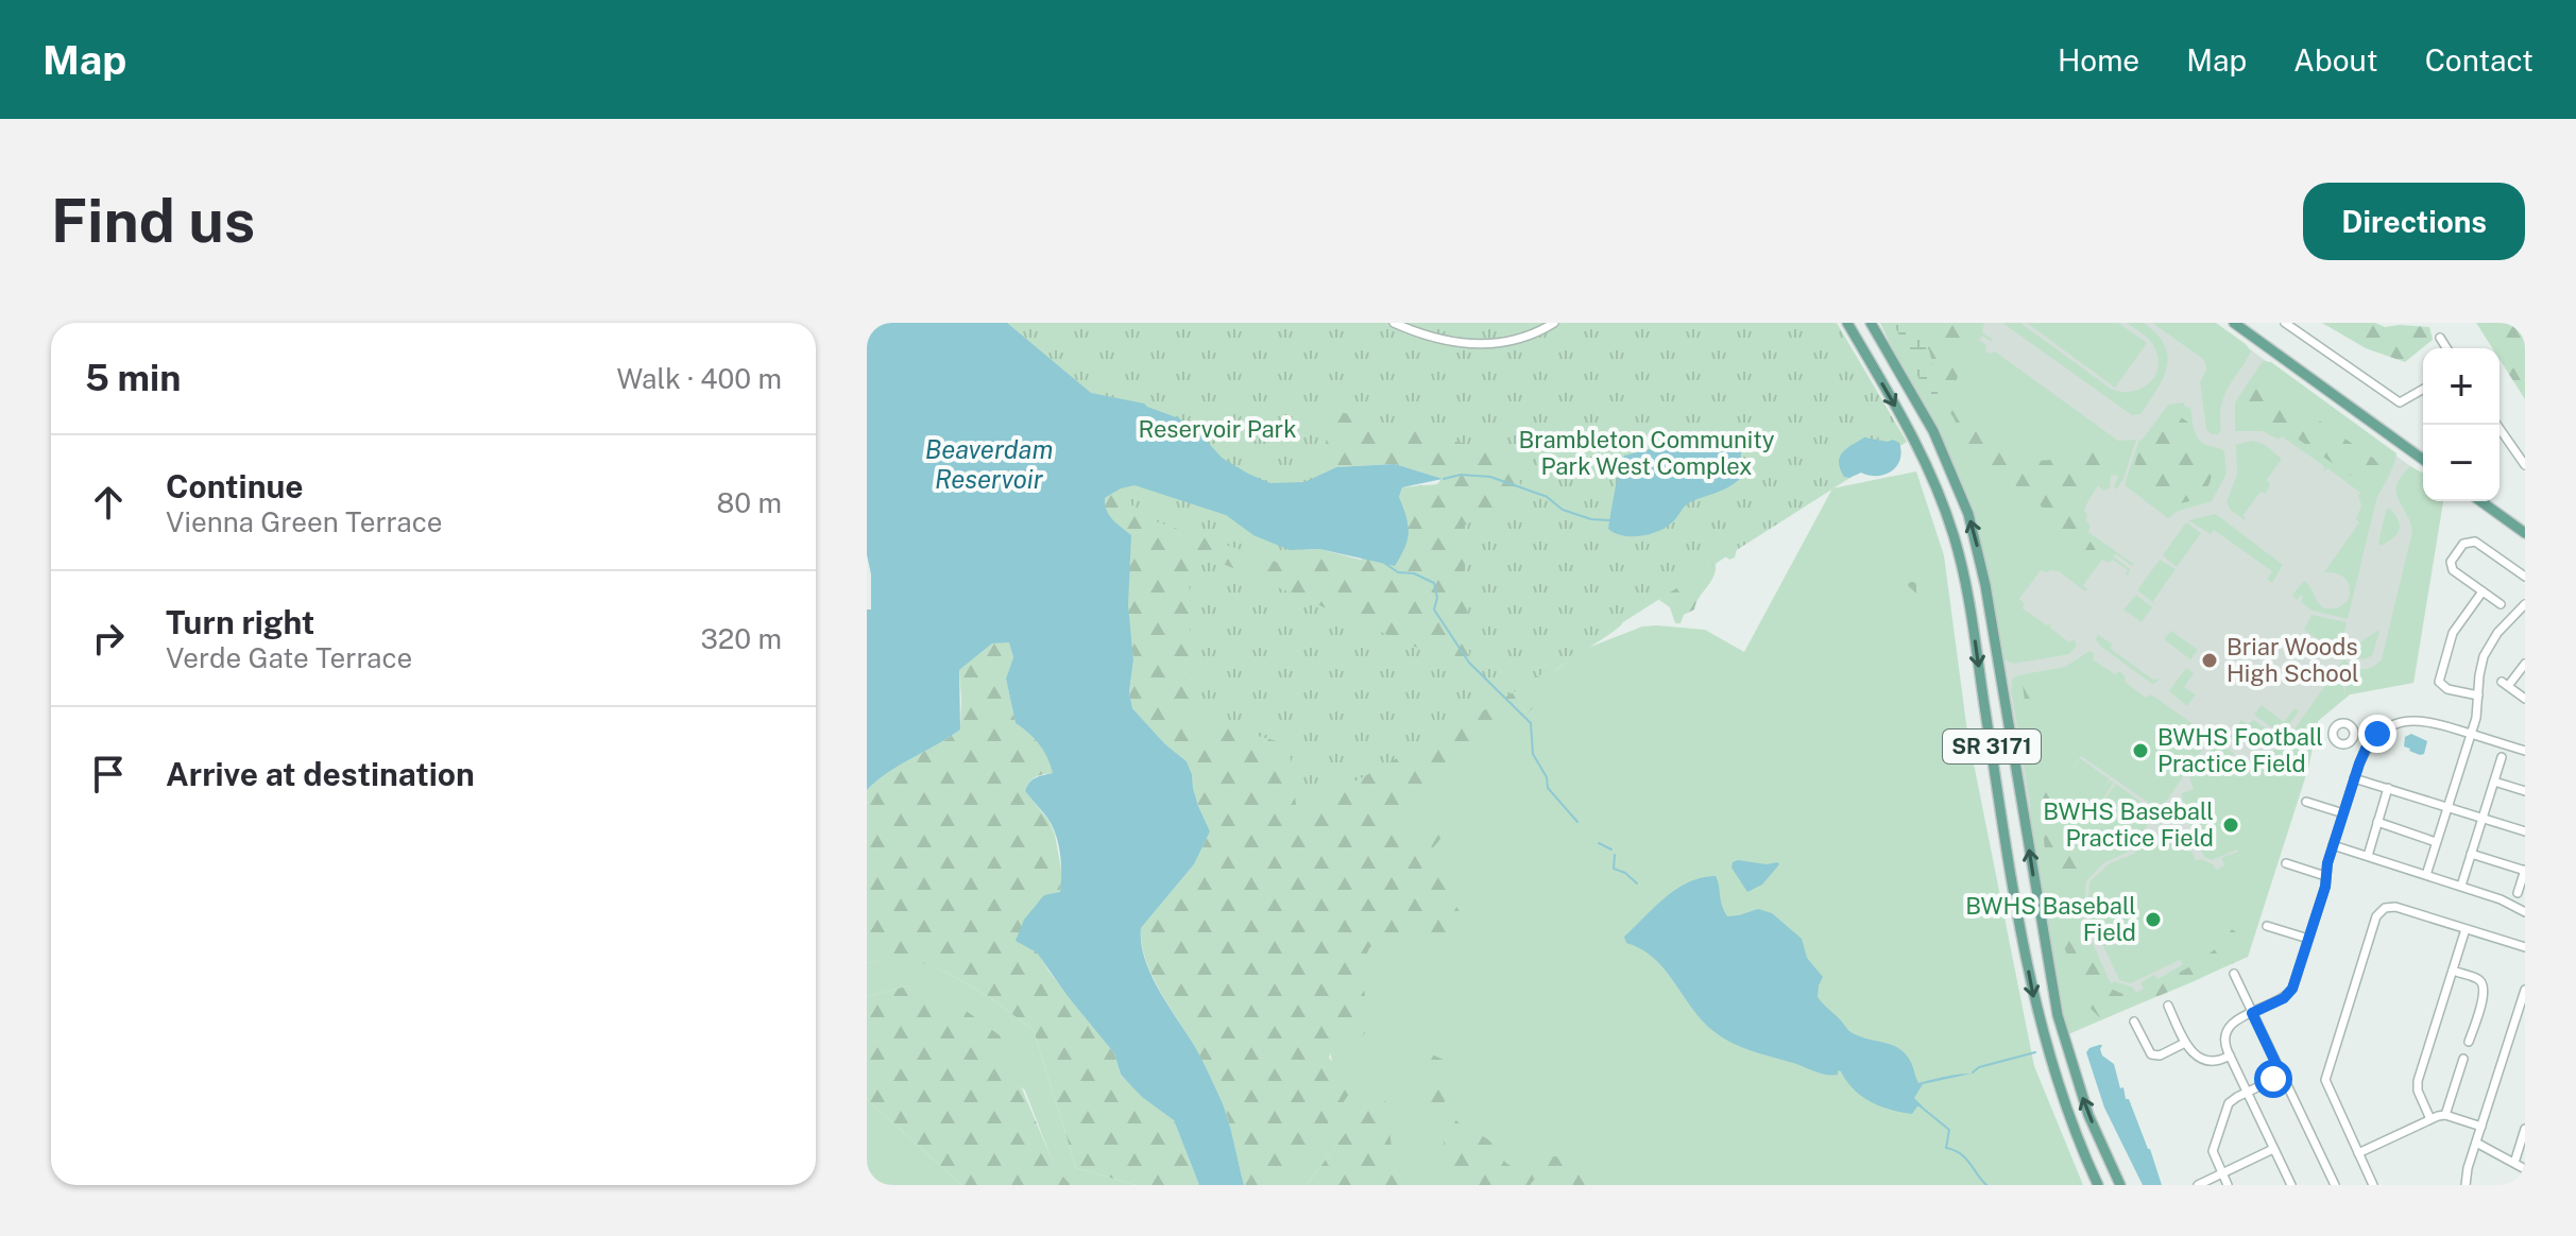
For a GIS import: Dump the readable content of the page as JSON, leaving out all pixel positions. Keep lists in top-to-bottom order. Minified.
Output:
{"streets":{"main road":["SR 3171"]},"water":["Beaverdam Reservoir"],"parks":["Reservoir Park","Brambleton Community Park West Complex"],"places":["Briar Woods High School","BWHS Football Practice Field","BWHS Baseball Practice Field","BWHS Baseball Field"],"page":{"header":"Map","nav":["Home","Map","About","Contact"],"buttons":"Directions","title":"Find us","heading":["5 min","Walk · 400 m"],"map_buttons":["+","−"],"list":[["Continue","Vienna Green Terrace","80 m"],["Turn right","Verde Gate Terrace","320 m"],"Arrive at destination"]}}
